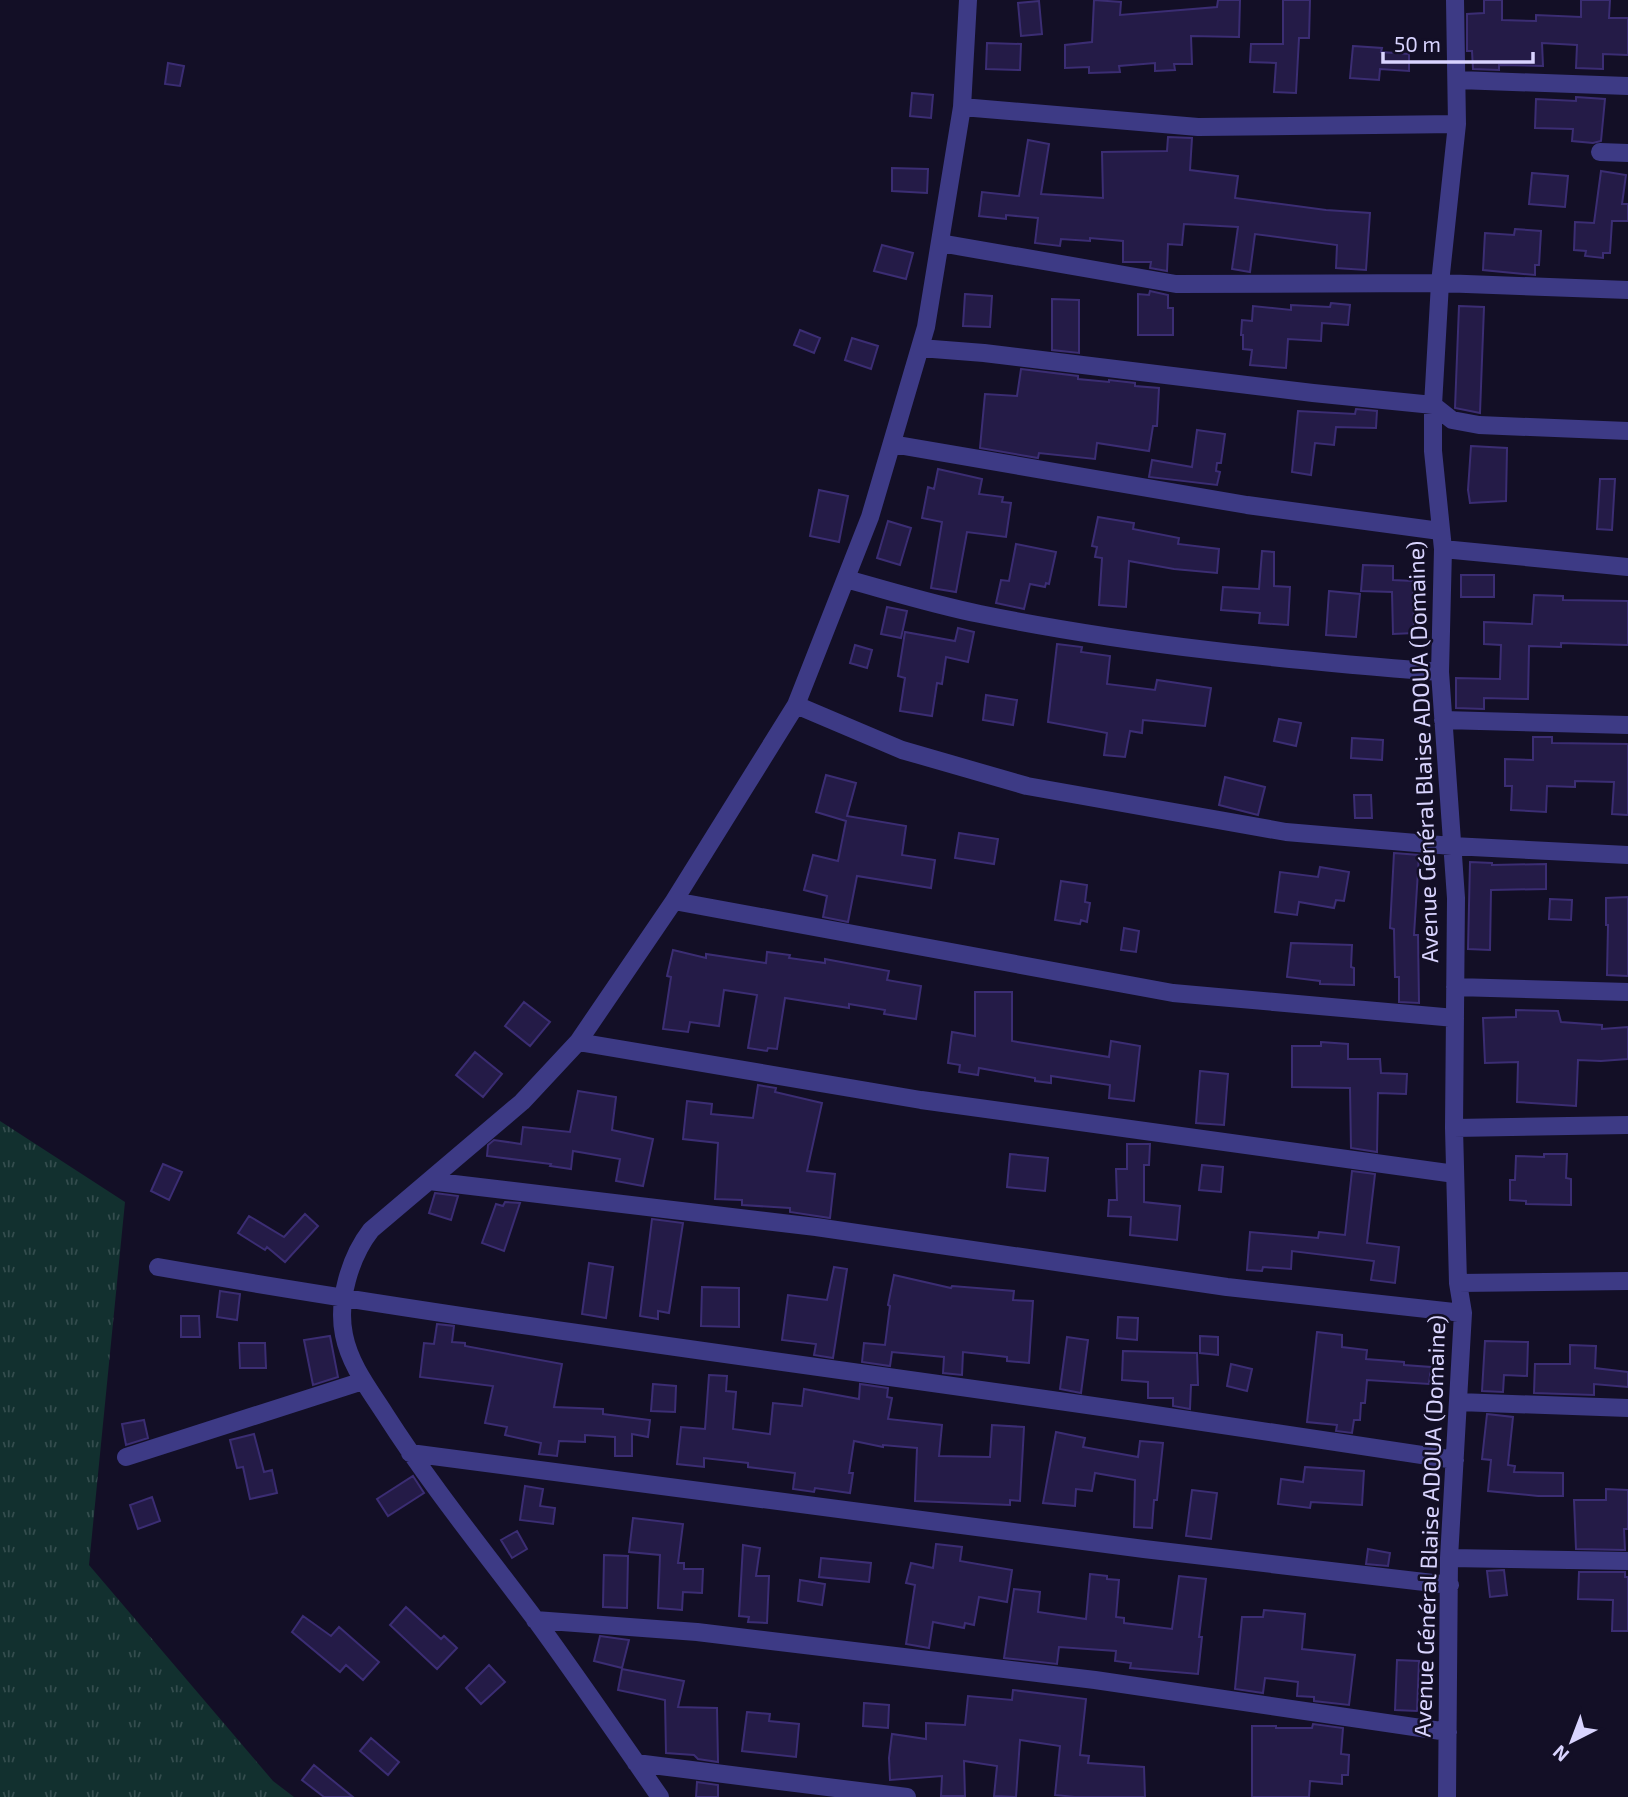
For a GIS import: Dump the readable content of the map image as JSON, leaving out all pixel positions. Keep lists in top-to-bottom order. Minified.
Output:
{"streets":{"street":["Avenue Général Blaise ADOUA (Domaine)"]},"scale_bar":"50 m","north":"bottom left"}
